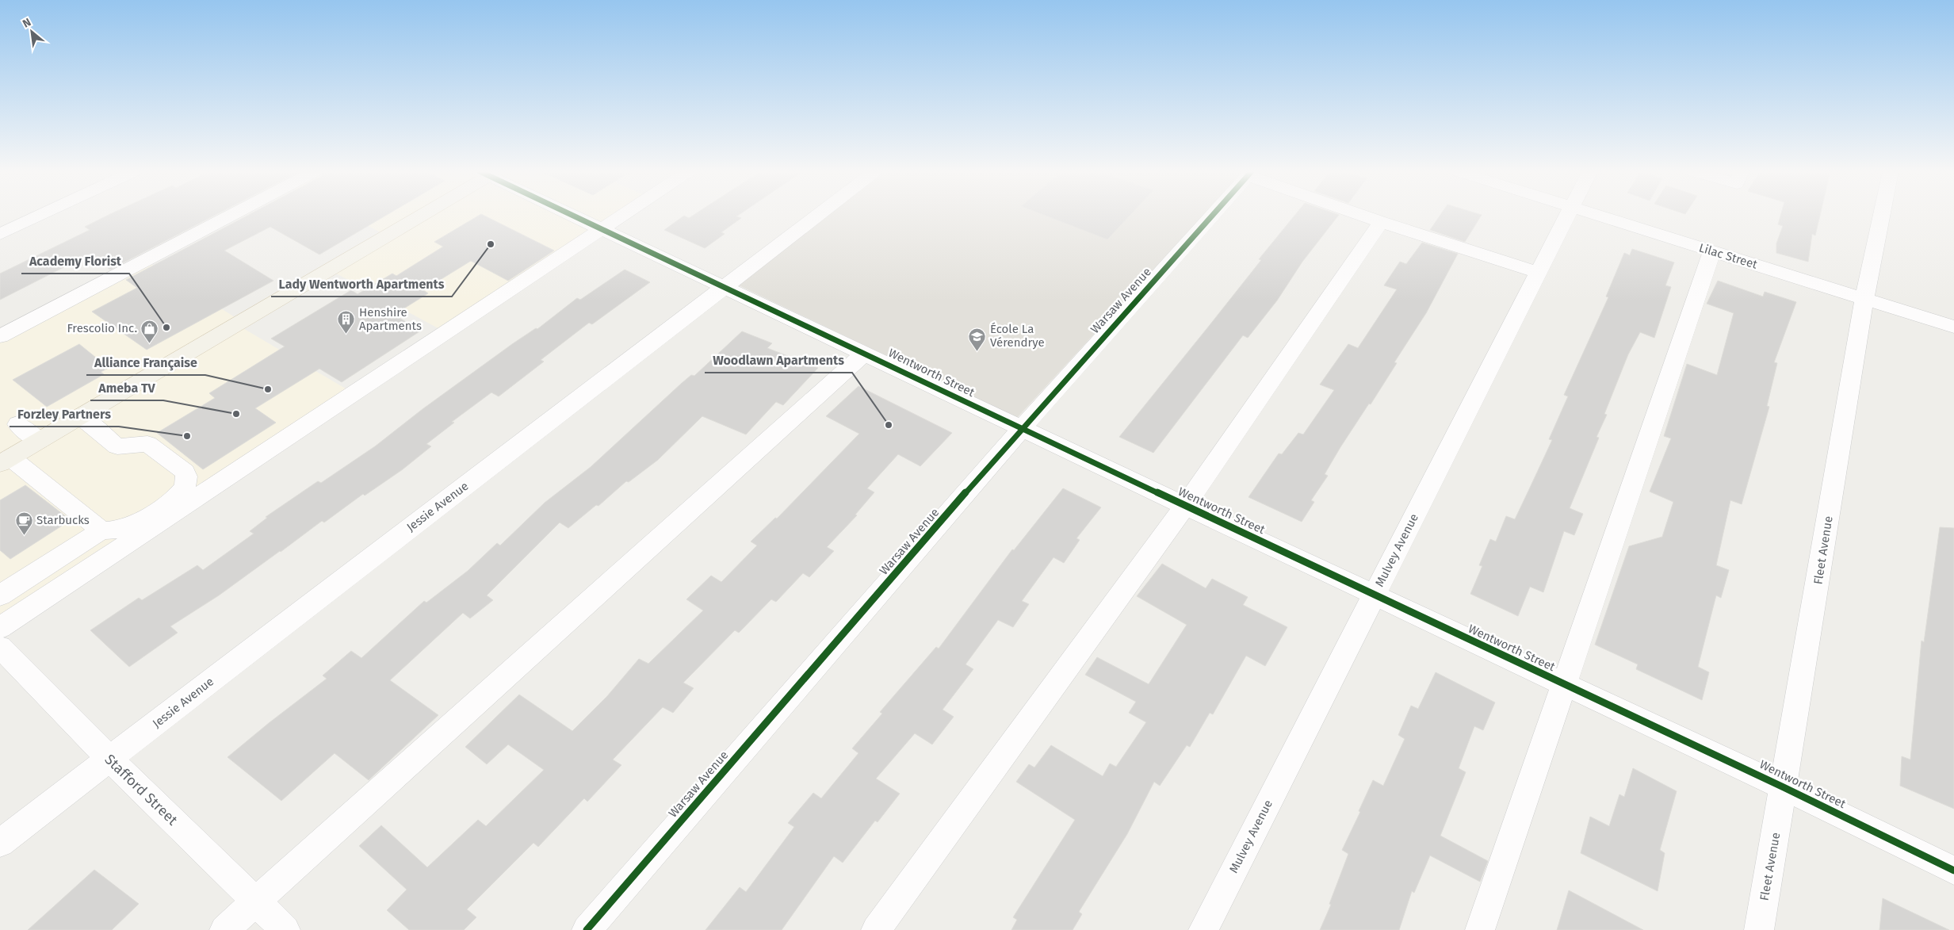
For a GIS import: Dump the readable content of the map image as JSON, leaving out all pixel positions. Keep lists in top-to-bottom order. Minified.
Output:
{"streets":{"street":["Lilac Street","Warsaw Avenue","Wentworth Street","Jessie Avenue","Mulvey Avenue","Fleet Avenue","Stafford Street"]},"crossings":[["Lilac Street","Fleet Avenue"],["Warsaw Avenue","Wentworth Street"],["Wentworth Street","Jessie Avenue"],["Wentworth Street","Mulvey Avenue"],["Wentworth Street","Fleet Avenue"],["Jessie Avenue","Stafford Street"]],"places":{"other":["Lady Wentworth Apartments","Academy Florist","Alliance Française","Ameba TV","Woodlawn Apartments","Forzley Partners"],"building":["Henshire Apartments"],"shop":["Frescolio Inc."],"school or university":["École La Vérendrye"],"cafe":["Starbucks"]},"north":"top left"}
